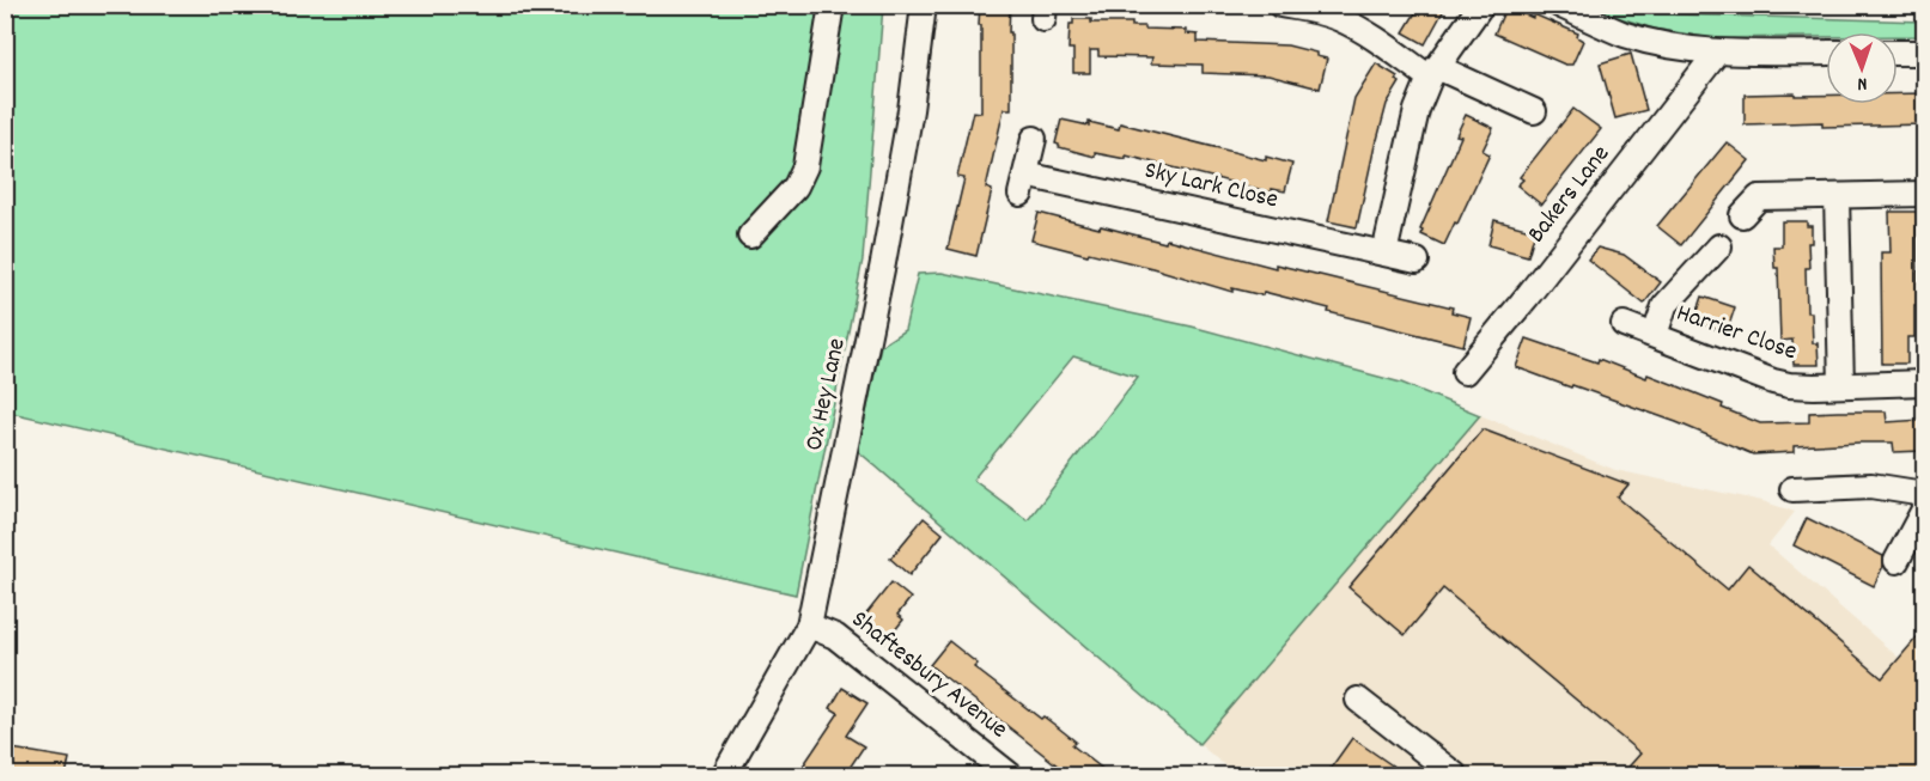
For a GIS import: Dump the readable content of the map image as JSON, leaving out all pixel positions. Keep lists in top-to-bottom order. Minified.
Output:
{"streets":{"street":["Sky Lark Close","Bakers Lane","Harrier Close","Ox Hey Lane","Shaftesbury Avenue"]},"crossings":[["Ox Hey Lane","Shaftesbury Avenue"]],"north":"bottom"}
